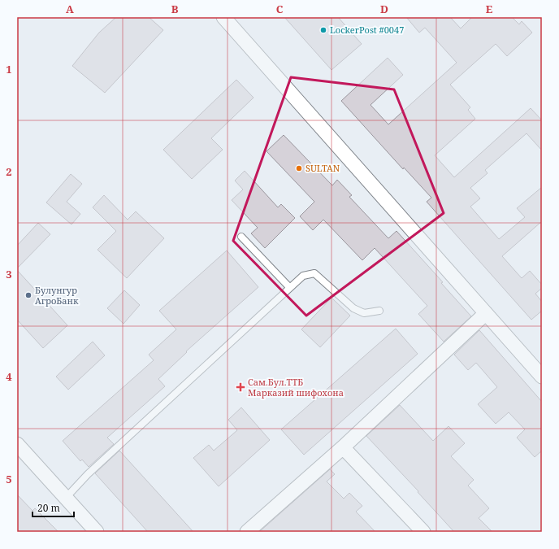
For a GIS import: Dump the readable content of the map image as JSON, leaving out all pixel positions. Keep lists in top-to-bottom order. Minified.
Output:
{"places":{"other":["LockerPost #0047","SULTAN","Булунгур АгроБанк"],"health":["Сам.Бул.ТТБ Марказий шифохона"]},"scale_bar":"20 m","grid":{"columns":["A","B","C","D","E"],"rows":["1","2","3","4","5"]}}
